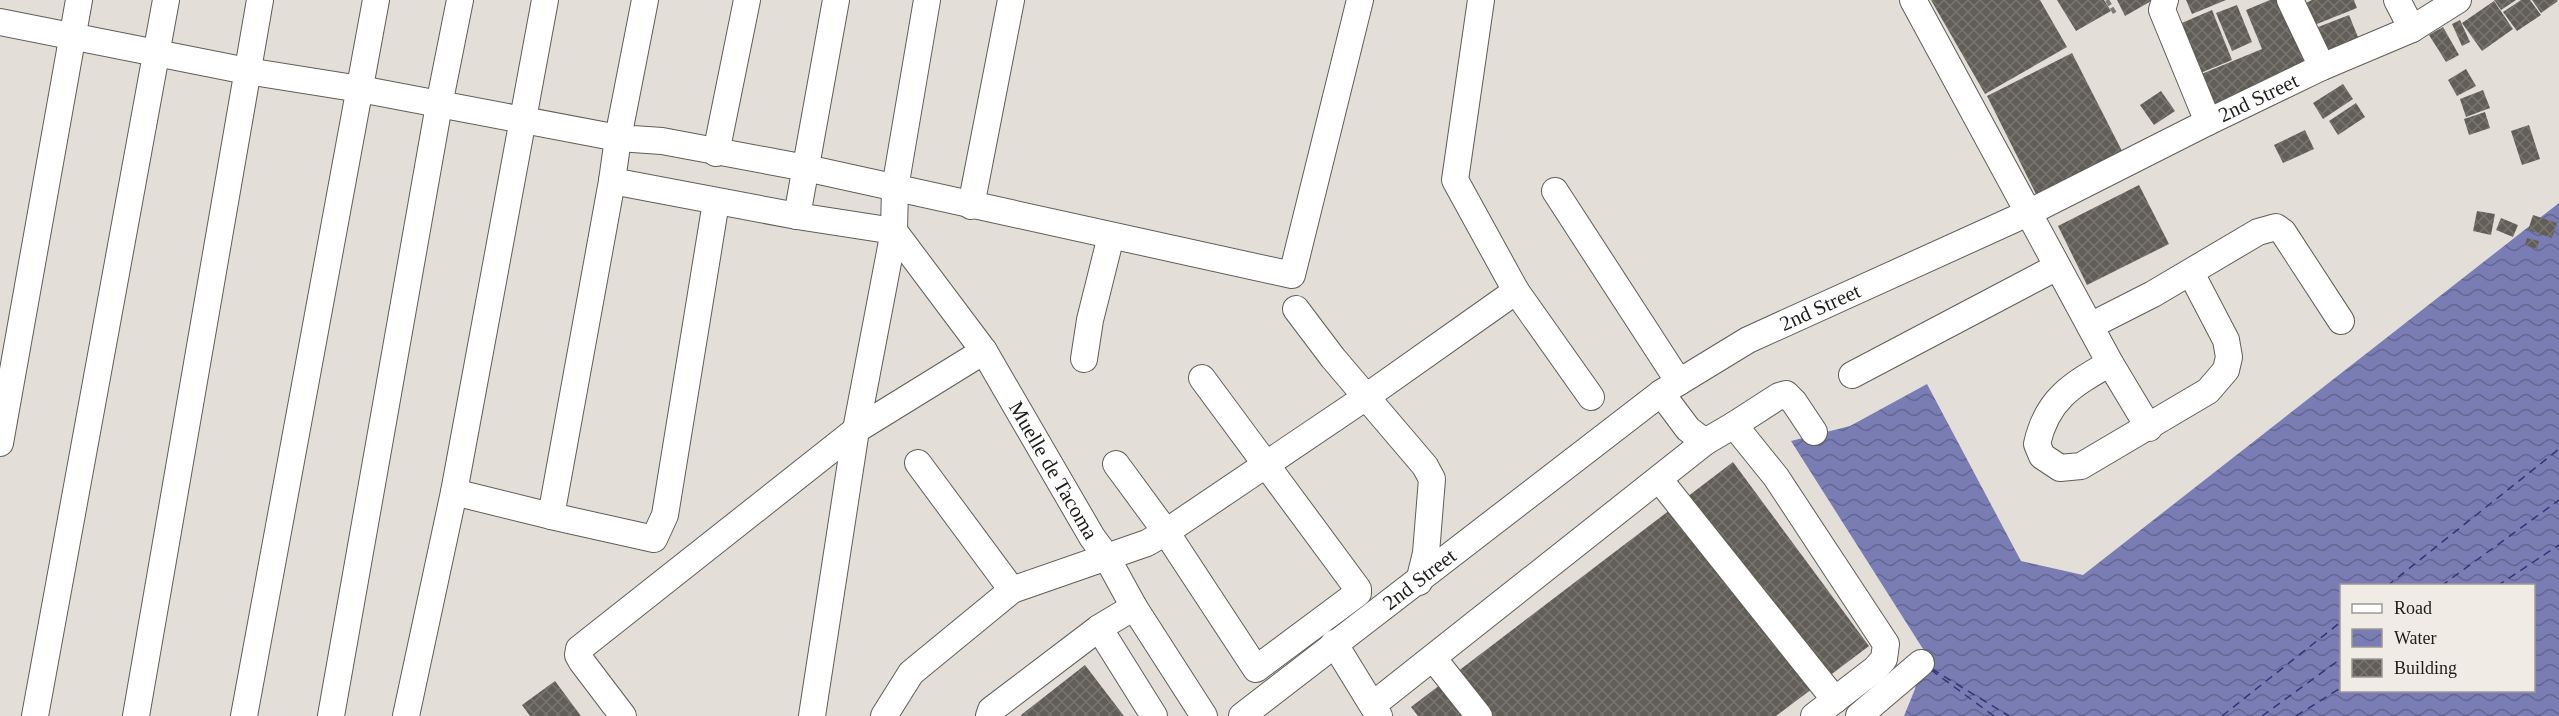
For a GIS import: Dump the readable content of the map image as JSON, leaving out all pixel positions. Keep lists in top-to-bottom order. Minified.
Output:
{"streets":{"street":["2nd Street","Muelle de Tacoma"]},"legend":["Road","Water","Building"]}
